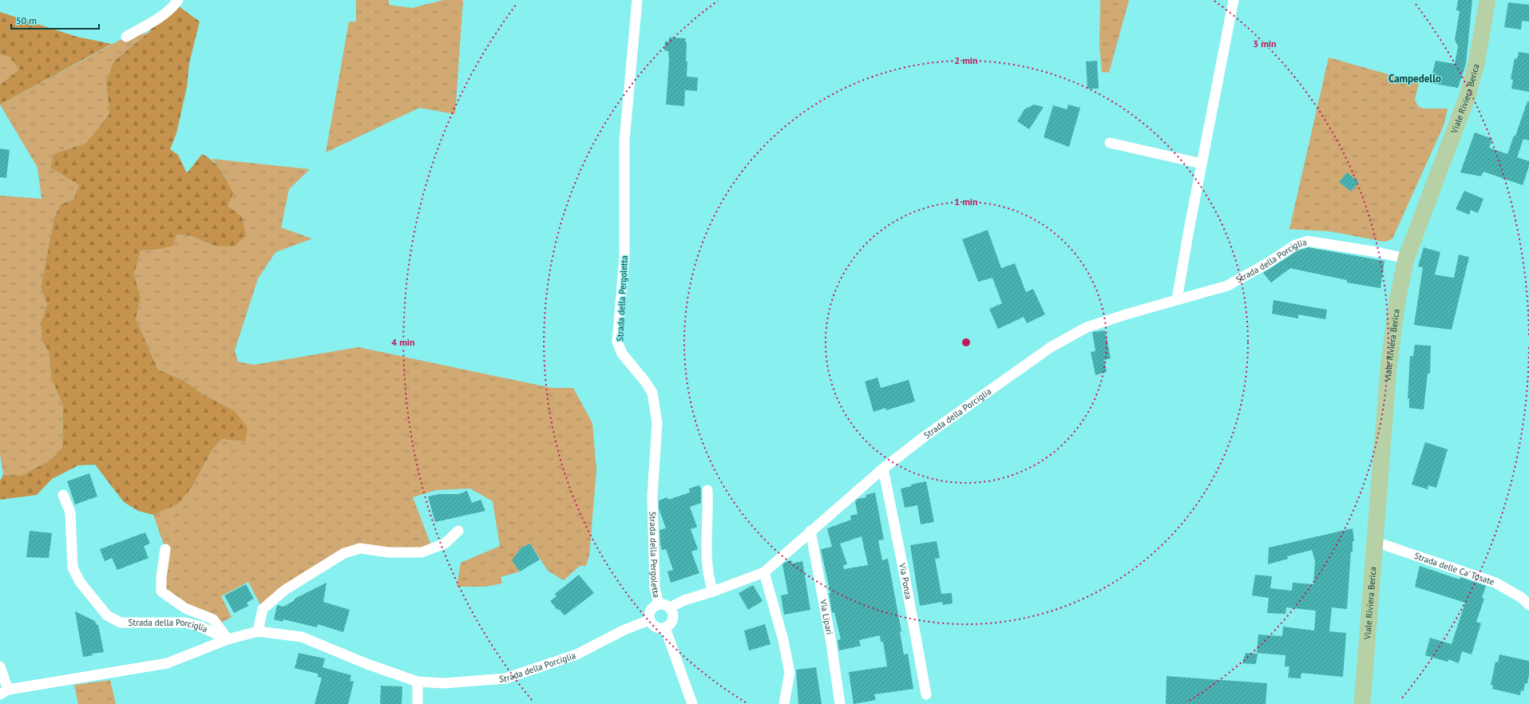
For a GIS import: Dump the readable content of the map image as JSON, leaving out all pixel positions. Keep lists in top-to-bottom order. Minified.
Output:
{"streets":{"main road":["Viale Riviera Berica"],"street":["Strada della Porciglia","Strada della Pergoletta","Strada delle Ca' Tosate","Via Ponza","Via Lipari"]},"crossings":[["Viale Riviera Berica","Strada della Porciglia"],["Viale Riviera Berica","Strada delle Ca' Tosate"],["Strada della Porciglia","Strada della Pergoletta"],["Strada della Porciglia","Via Ponza"],["Strada della Porciglia","Via Lipari"]],"districts":["Campedello"],"scale_bar":"50 m","rings":["3 min","2 min","1 min","4 min"]}
